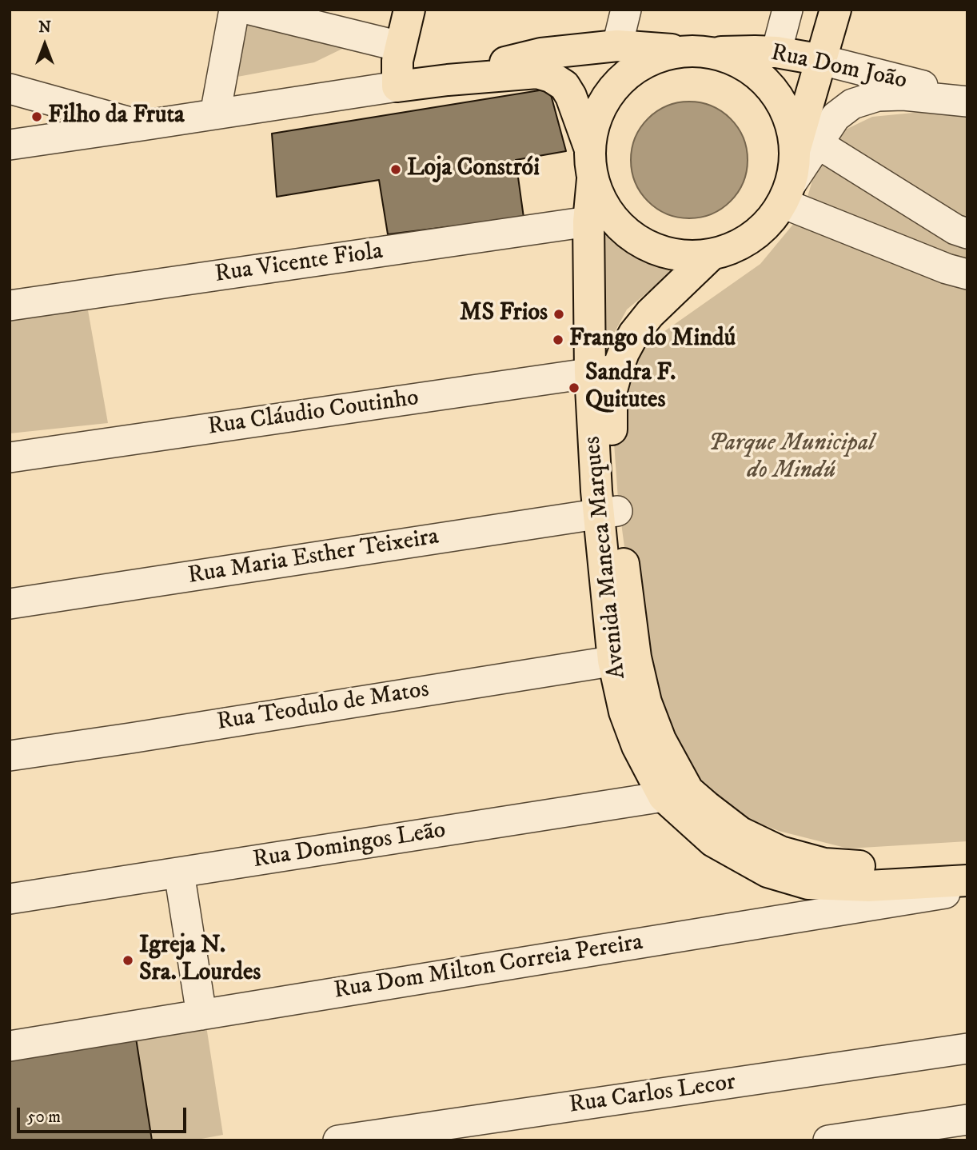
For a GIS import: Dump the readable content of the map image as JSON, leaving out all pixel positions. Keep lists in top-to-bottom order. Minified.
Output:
{"streets":{"main road":["Rua Dom João","Avenida Maneca Marques"],"street":["Rua Vicente Fiola","Rua Cláudio Coutinho","Rua Maria Esther Teixeira","Rua Teodulo de Matos","Rua Domingos Leão","Rua Dom Milton Correia Pereira","Rua Carlos Lecor"]},"crossings":[["Rua Vicente Fiola","Avenida Maneca Marques"],["Rua Cláudio Coutinho","Avenida Maneca Marques"],["Rua Maria Esther Teixeira","Avenida Maneca Marques"],["Avenida Maneca Marques","Rua Teodulo de Matos"],["Avenida Maneca Marques","Rua Domingos Leão"]],"parks":["Parque Municipal do Mindú"],"places":["Filho da Fruta","Loja Constrói","MS Frios","Frango do Mindú","Sandra F. Quitutes","Igreja N. Sra. Lourdes"],"scale_bar":"50 m","north":"top"}
